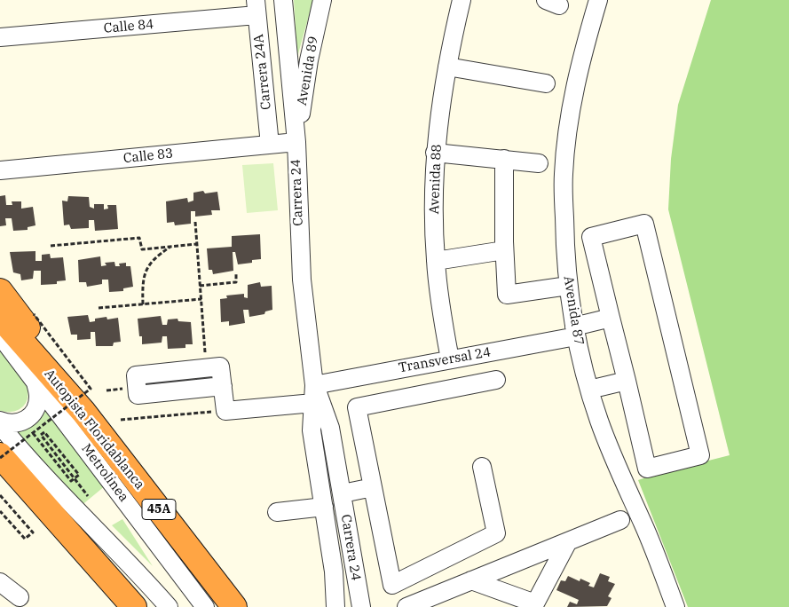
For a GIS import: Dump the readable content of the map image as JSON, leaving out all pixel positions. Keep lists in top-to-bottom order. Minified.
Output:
{"streets":{"highway":["Autopista Floridablanca","45A"],"street":["Calle 84","Avenida 89","Carrera 24A","Calle 83","Avenida 88","Carrera 24","Avenida 87","Transversal 24","Metrolínea"]},"crossings":[["Calle 84","Carrera 24A"],["Avenida 89","Calle 83"],["Avenida 89","Carrera 24"],["Carrera 24A","Calle 83"],["Calle 83","Carrera 24"],["Avenida 88","Transversal 24"],["Carrera 24","Transversal 24"],["Avenida 87","Transversal 24"],["Autopista Floridablanca","45A"]]}
